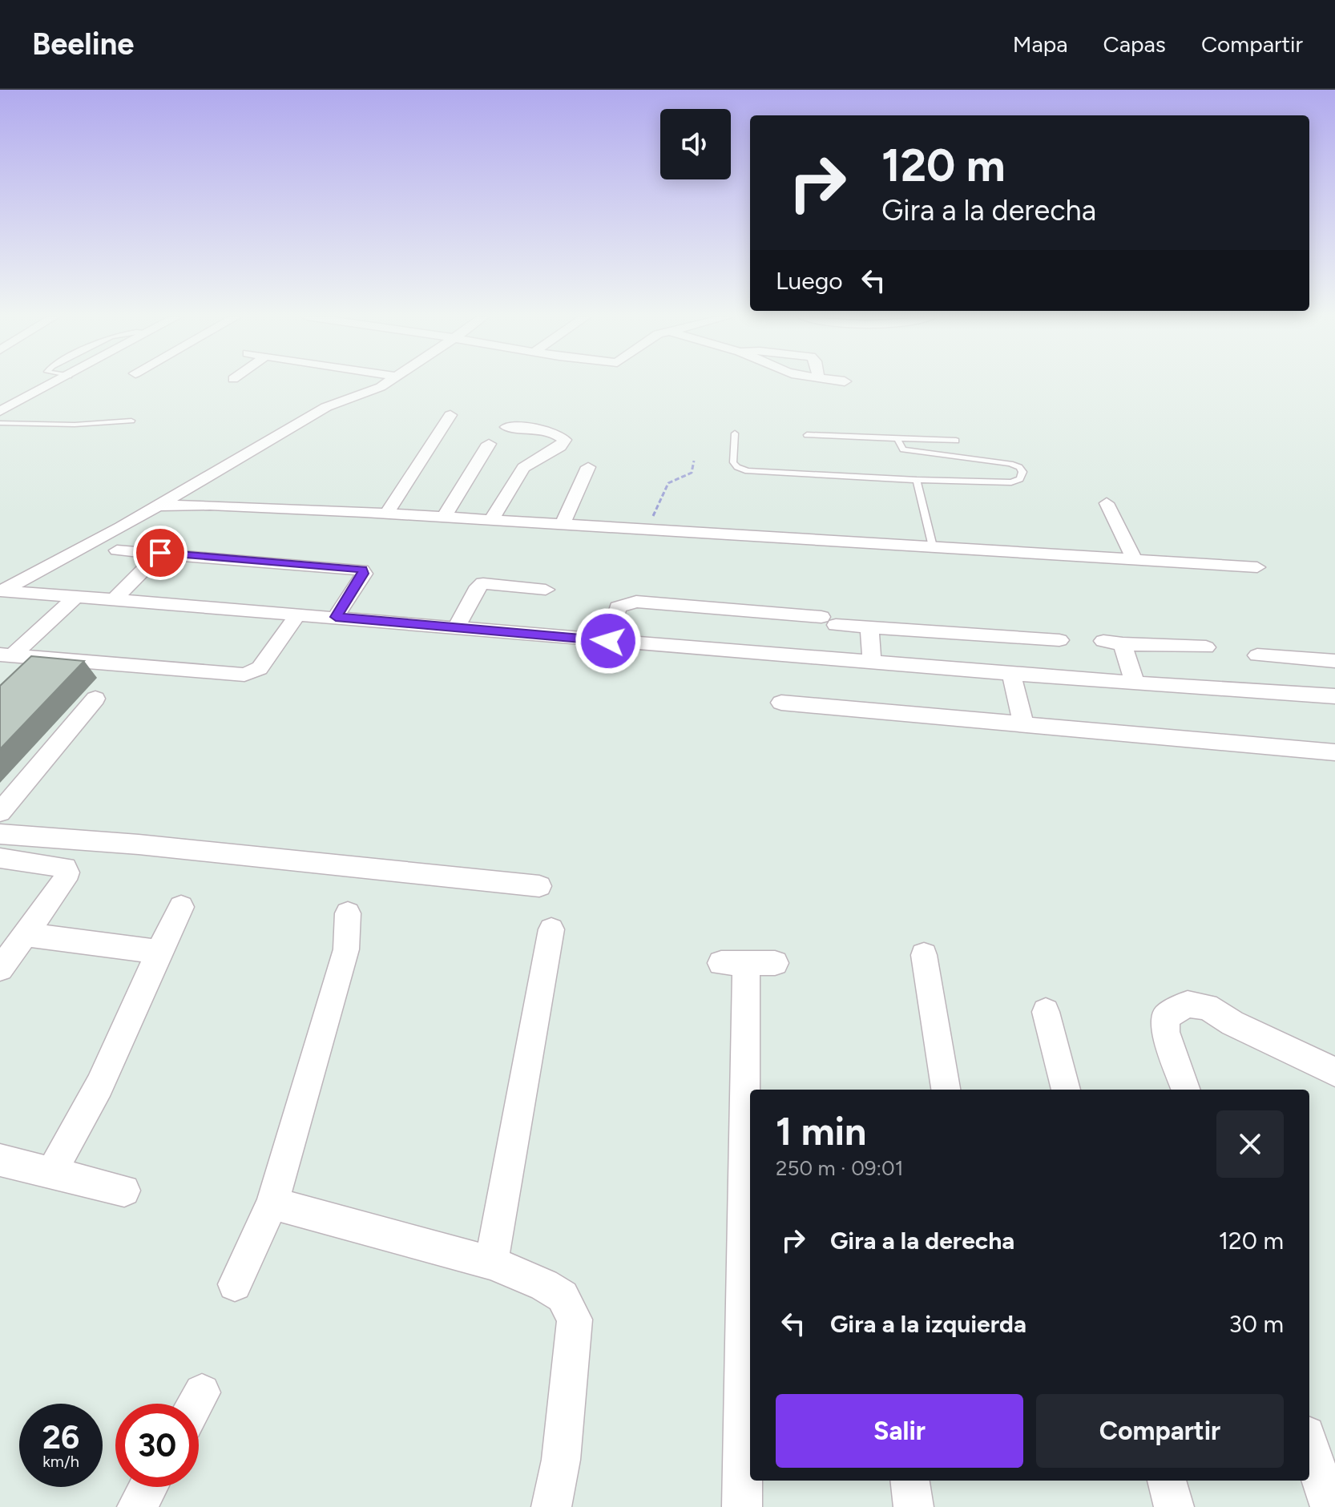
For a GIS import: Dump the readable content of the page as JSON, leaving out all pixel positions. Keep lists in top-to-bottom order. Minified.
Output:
{"page":{"header":"Beeline","nav":["Mapa","Capas","Compartir"],"turn":["120 m","Gira a la derecha"],"then":"Luego","heading":["1 min","250 m · 09:01"],"list":[{"name":"Gira a la derecha","value":"120 m"},{"name":"Gira a la izquierda","value":"30 m"}],"buttons":["Salir","Compartir"],"speed":"26 km/h","limit":"30"}}
